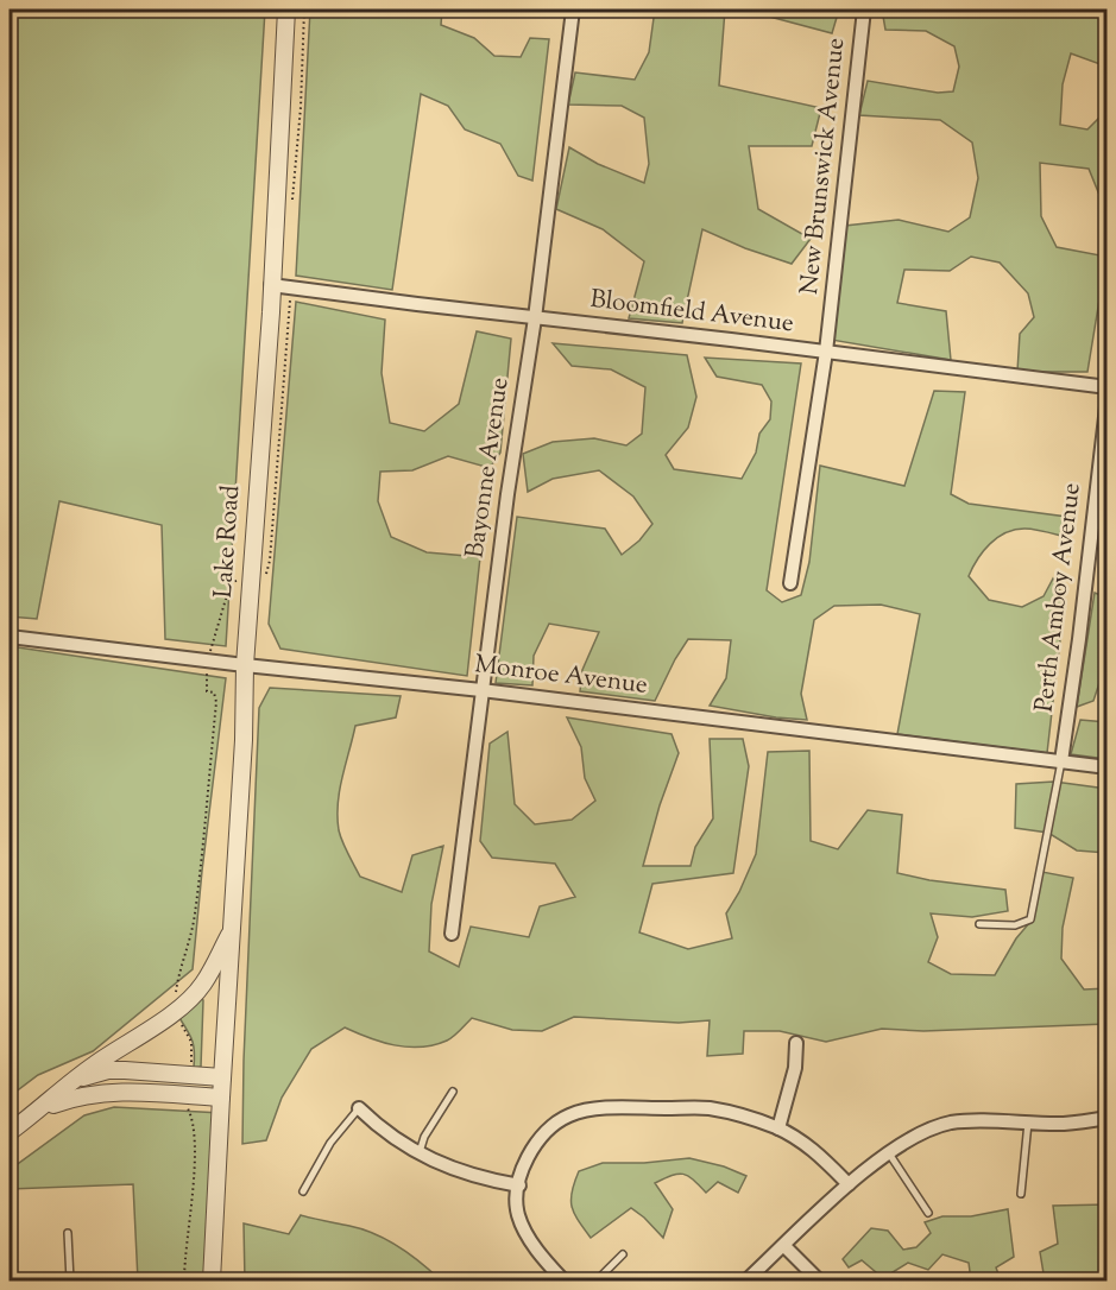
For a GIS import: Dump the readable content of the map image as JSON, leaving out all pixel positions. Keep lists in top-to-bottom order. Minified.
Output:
{"streets":{"street":["New Brunswick Avenue","Bloomfield Avenue","Bayonne Avenue","Lake Road","Perth Amboy Avenue","Monroe Avenue"]},"crossings":[["New Brunswick Avenue","Bloomfield Avenue"],["Bloomfield Avenue","Bayonne Avenue"],["Bloomfield Avenue","Lake Road"],["Bayonne Avenue","Monroe Avenue"],["Lake Road","Monroe Avenue"],["Perth Amboy Avenue","Monroe Avenue"]]}
